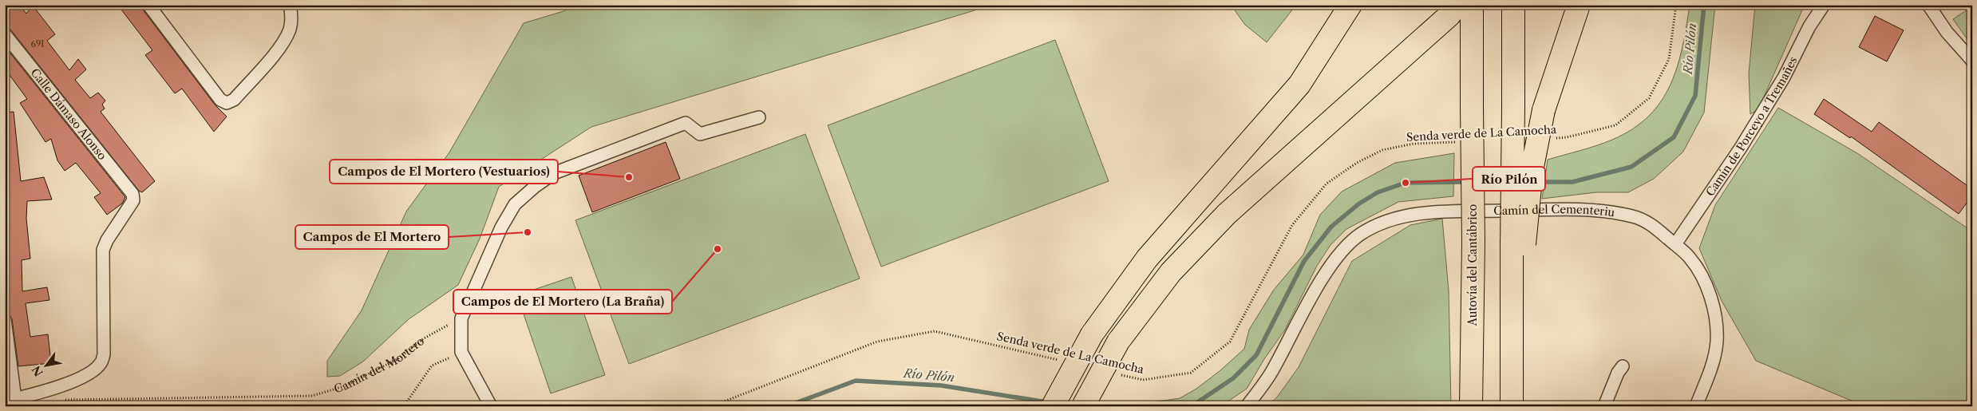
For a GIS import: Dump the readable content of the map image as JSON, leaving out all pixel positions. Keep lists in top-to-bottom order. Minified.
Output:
{"streets":{"highway":["Autovía del Cantábrico"],"street":["Calle Dámaso Alonso","Camín de Porceyo a Tremañes","Camín del Cementeriu"],"path":["Senda verde de La Camocha","Camín del Mortero"]},"crossings":[["Camín de Porceyo a Tremañes","Camín del Cementeriu"]],"water":["Río Pilón"],"places":["Campos de El Mortero (Vestuarios)","Río Pilón","Campos de El Mortero","Campos de El Mortero (La Braña)"],"house_numbers":["69I"],"north":"bottom left"}
